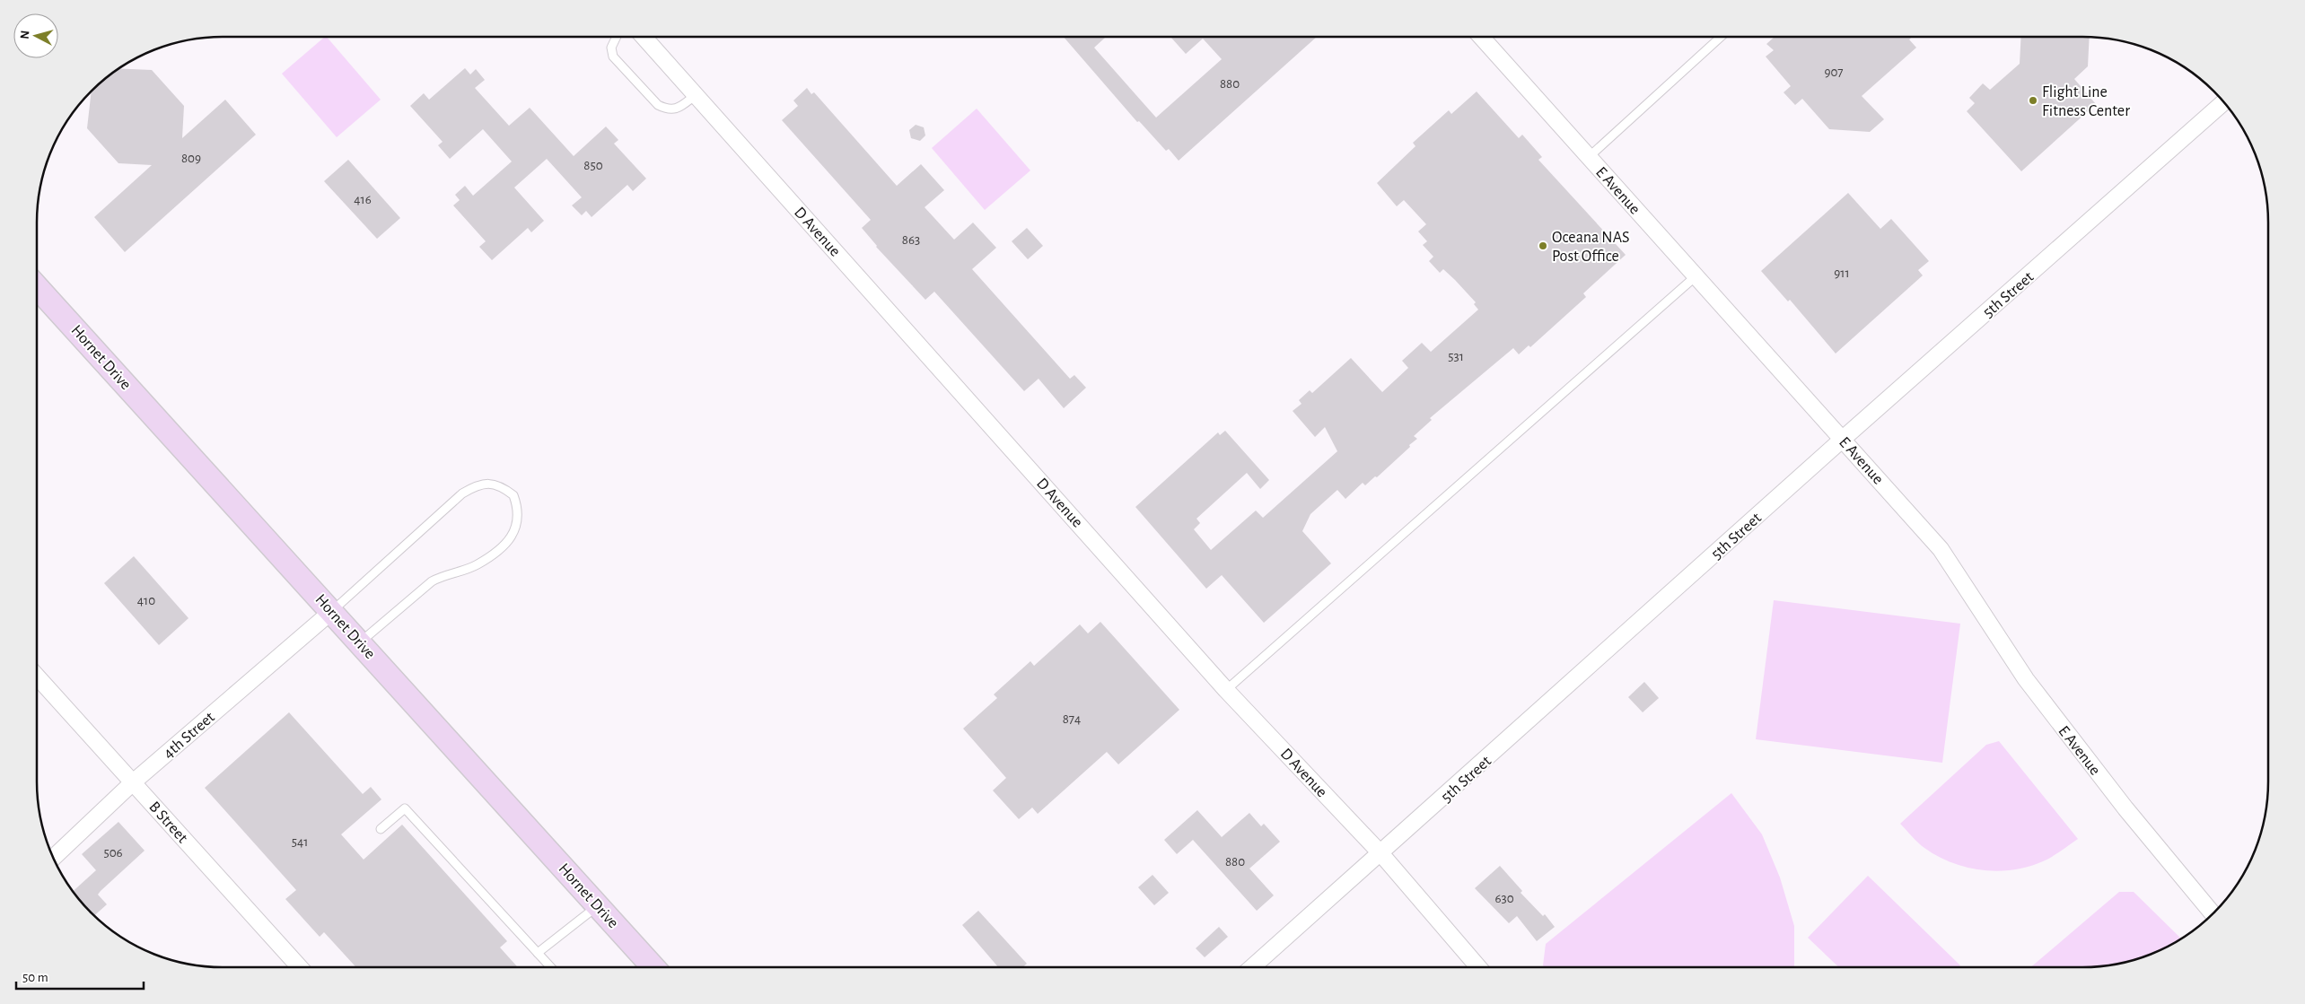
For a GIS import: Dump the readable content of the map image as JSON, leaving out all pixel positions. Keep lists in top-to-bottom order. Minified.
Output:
{"streets":{"main road":["Hornet Drive"],"street":["E Avenue","D Avenue","5th Street","4th Street","B Street"]},"crossings":[["E Avenue","5th Street"],["D Avenue","5th Street"],["Hornet Drive","4th Street"],["4th Street","B Street"]],"places":["Flight Line Fitness Center","Oceana NAS Post Office"],"house_numbers":["907","880","809","850","416","863","911","531","410","874","541","506","880","630"],"scale_bar":"50 m","north":"left"}
